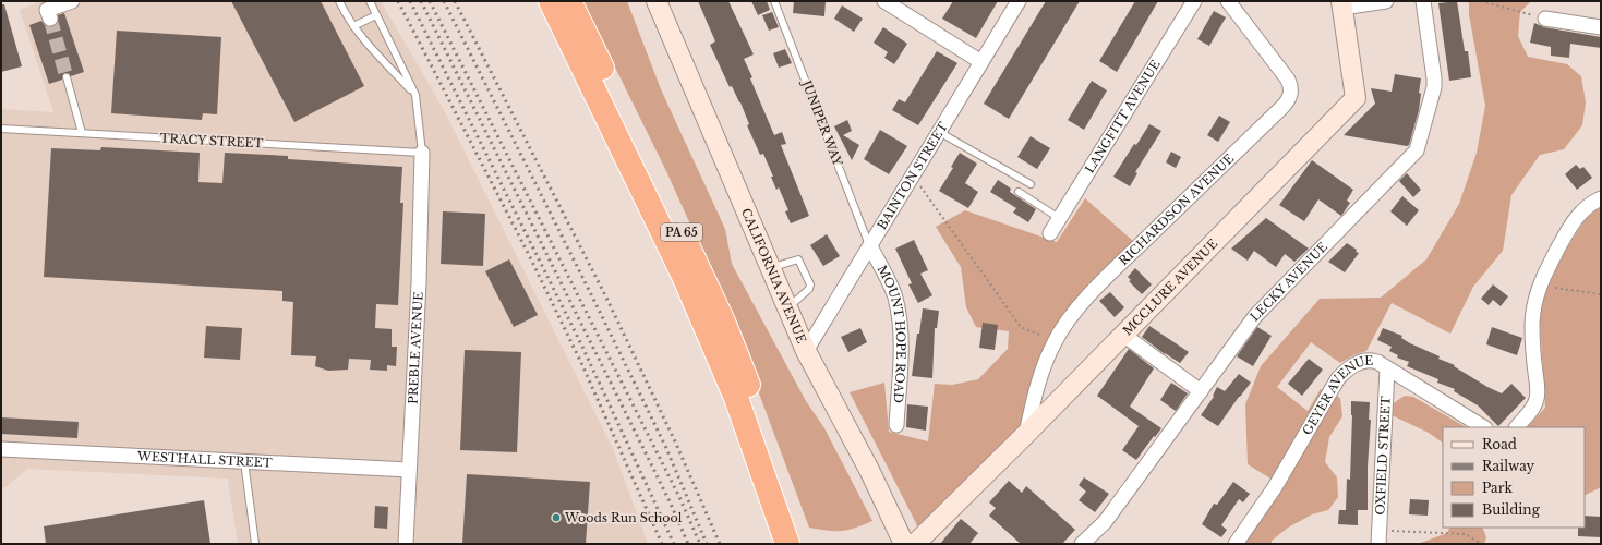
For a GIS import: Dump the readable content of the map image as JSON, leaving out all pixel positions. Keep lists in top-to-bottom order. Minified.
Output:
{"streets":{"highway":["PA 65"],"street":["LANGFITT AVENUE","BAINTON STREET","RICHARDSON AVENUE","CALIFORNIA AVENUE","LECKY AVENUE","MCCLURE AVENUE","MOUNT HOPE ROAD","PREBLE AVENUE","GEYER AVENUE","OXFIELD STREET","WESTHALL STREET"],"lane":["JUNIPER WAY","TRACY STREET"]},"crossings":[["JUNIPER WAY","BAINTON STREET"],["JUNIPER WAY","MOUNT HOPE ROAD"],["TRACY STREET","PREBLE AVENUE"],["BAINTON STREET","CALIFORNIA AVENUE"],["BAINTON STREET","MOUNT HOPE ROAD"],["RICHARDSON AVENUE","MCCLURE AVENUE"],["PREBLE AVENUE","WESTHALL STREET"],["GEYER AVENUE","OXFIELD STREET"]],"places":["Woods Run School"],"legend":["Road","Railway","Park","Building"]}
